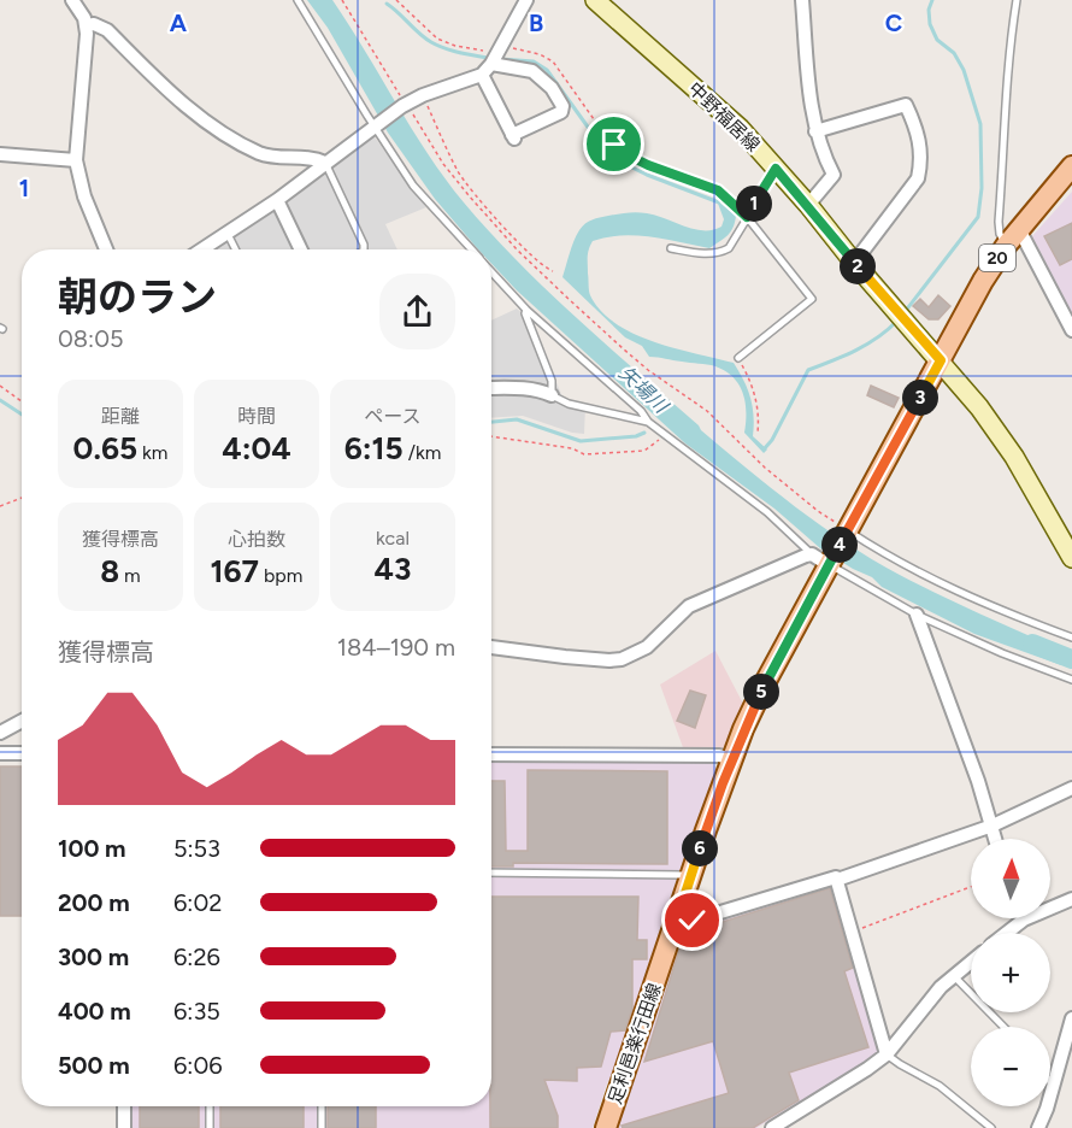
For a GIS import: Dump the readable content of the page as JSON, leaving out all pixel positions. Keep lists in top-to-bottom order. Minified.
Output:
{"streets":{"main road":["中野福居線","20","足利邑楽行田線"]},"crossings":[["中野福居線","20"],["20","足利邑楽行田線"]],"water":["矢場川"],"north":"top","page":{"pins":["1","2","3","4","5","6"],"heading":["朝のラン","08:05"],"stats":[["距離","0.65 km"],["時間","4:04"],["ペース","6:15 /km"],["獲得標高","8 m"],["心拍数","167 bpm"],["kcal","43"]],"chart":["獲得標高","184–190 m"],"list":[{"name":"100 m","note":"5:53"},{"name":"200 m","note":"6:02"},{"name":"300 m","note":"6:26"},{"name":"400 m","note":"6:35"},{"name":"500 m","note":"6:06"}],"map_buttons":["+","−"]},"grid":{"columns":["A","B","C"],"rows":["1"]}}
